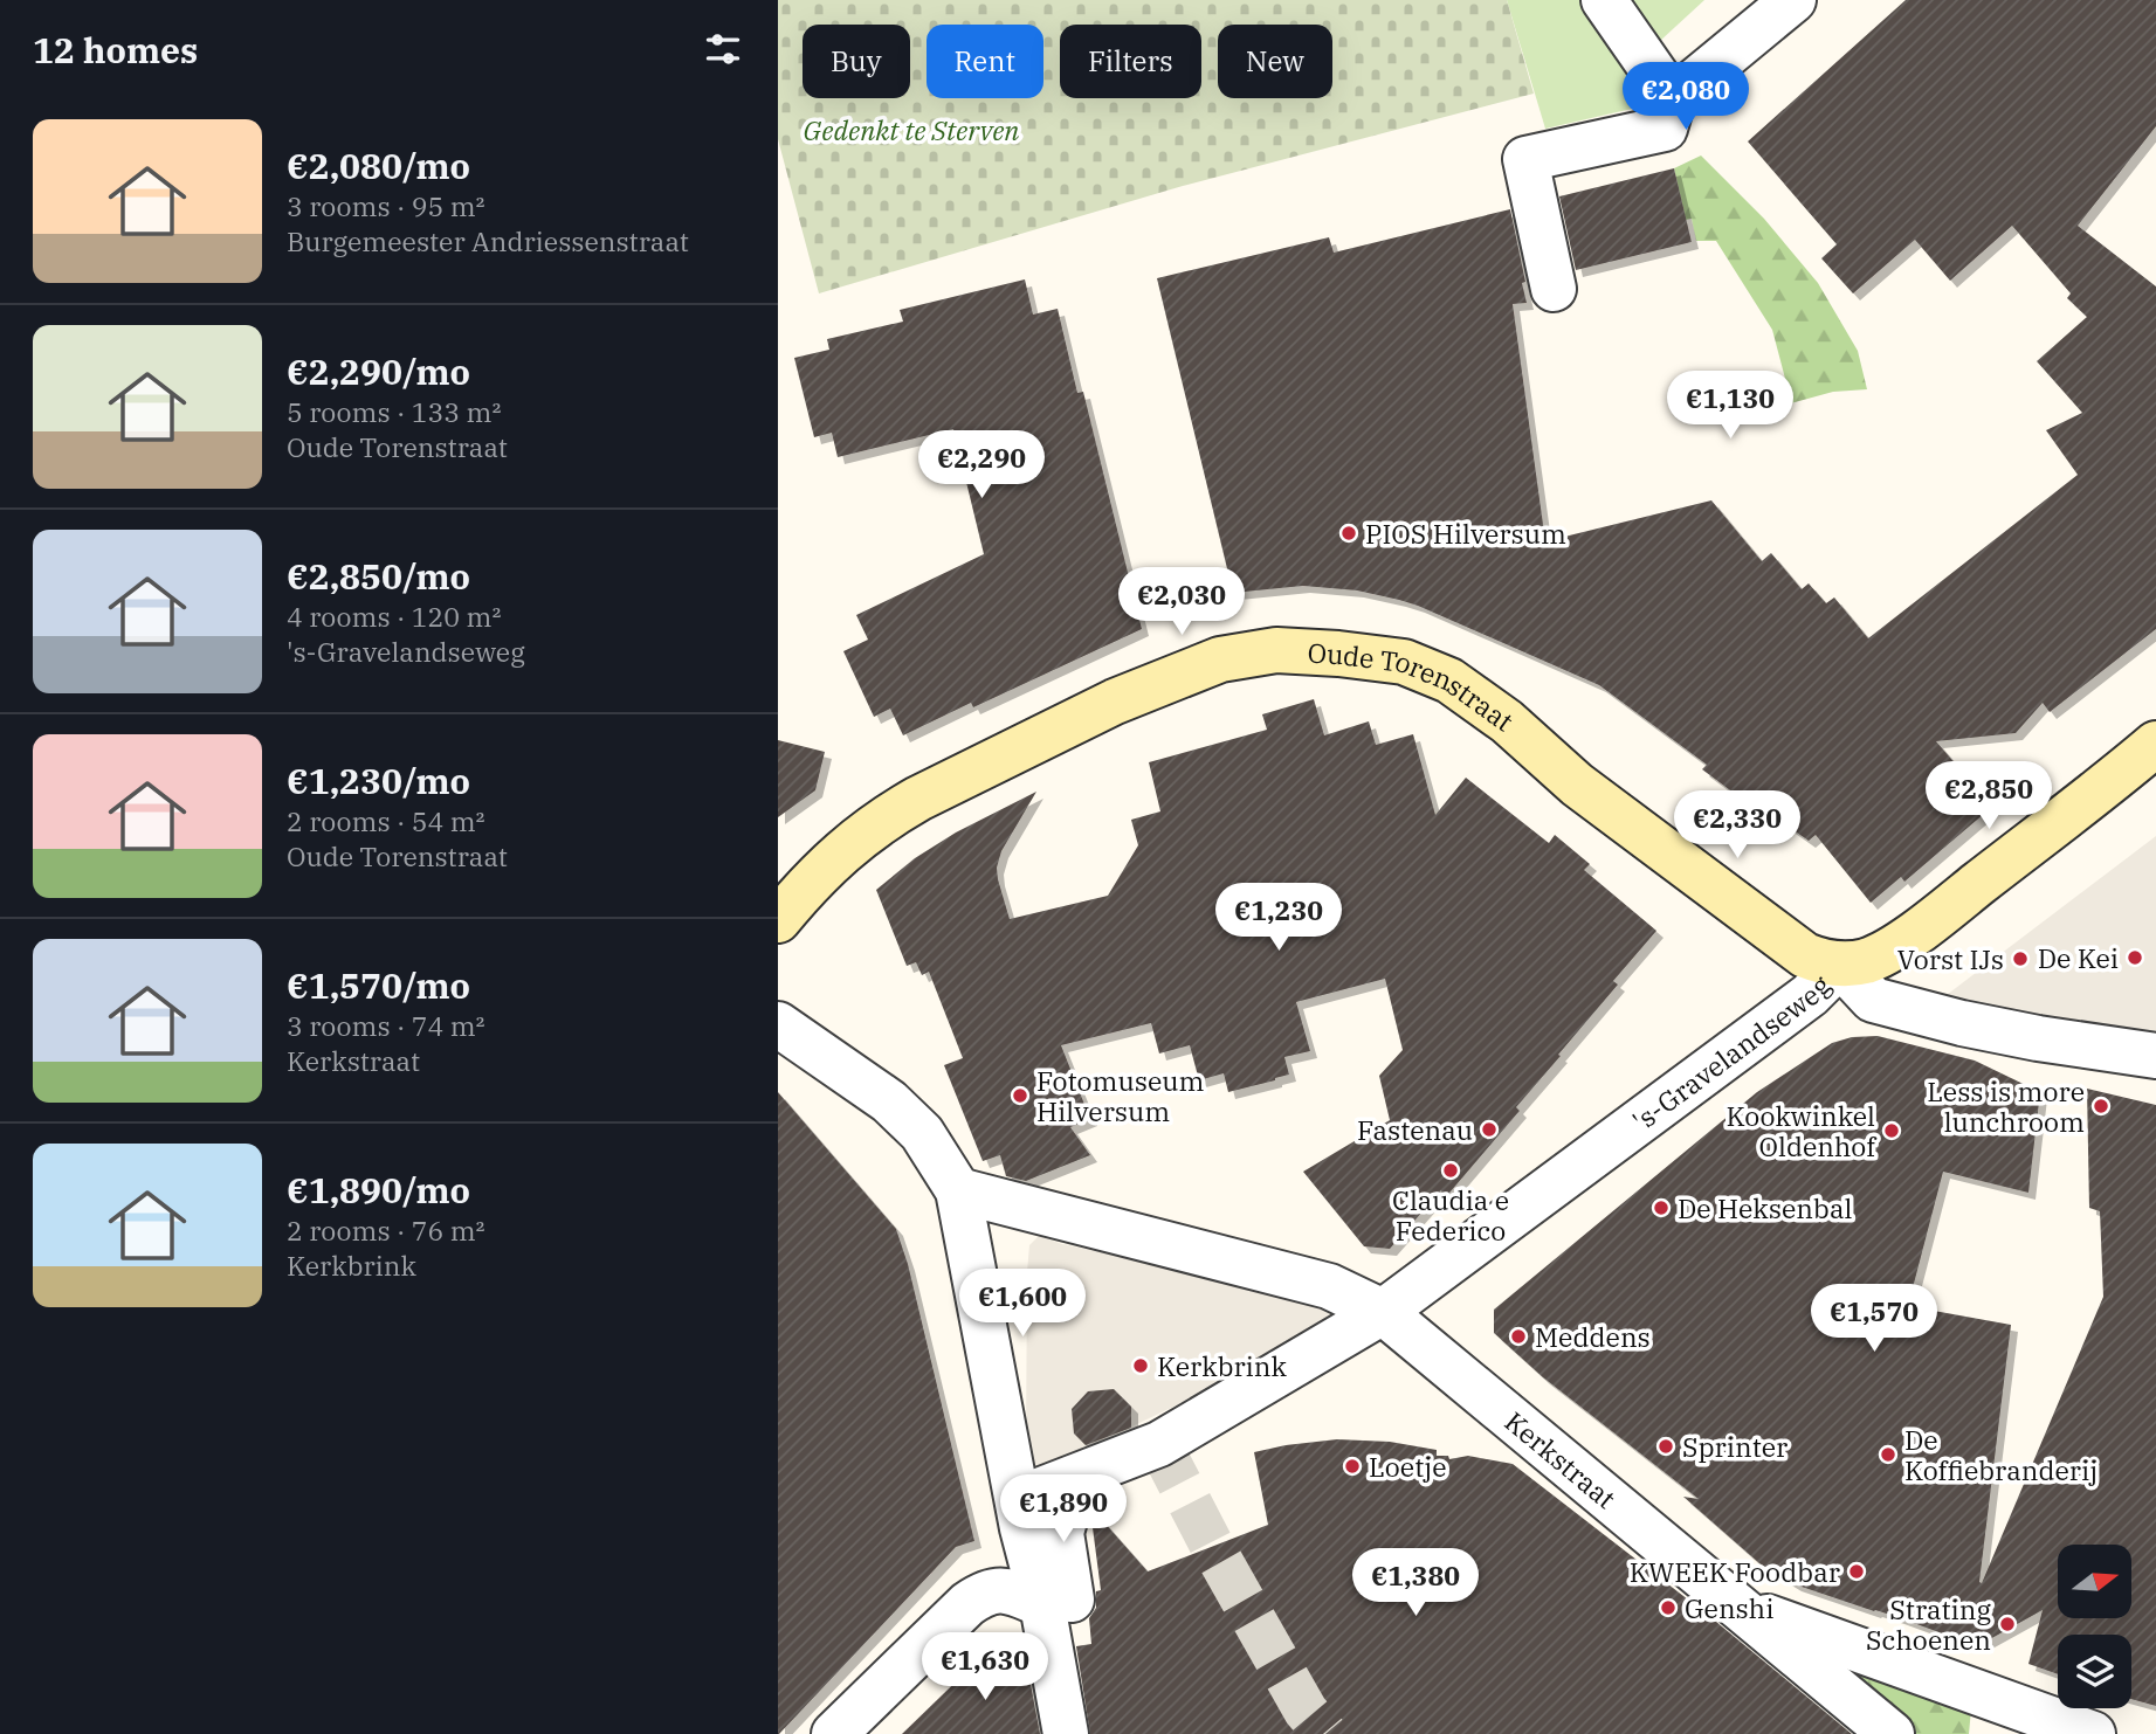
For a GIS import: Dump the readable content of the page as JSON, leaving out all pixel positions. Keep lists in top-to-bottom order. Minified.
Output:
{"streets":{"main road":["Oude Torenstraat","'s-Gravelandseweg"],"street":["Kerkstraat"]},"crossings":[["Oude Torenstraat","'s-Gravelandseweg"],["'s-Gravelandseweg","Kerkstraat"]],"parks":["Gedenkt te Sterven"],"places":["PIOS Hilversum","De Kei","Vorst IJs","Fotomuseum Hilversum","Less is more lunchroom","Fastenau","Kookwinkel Oldenhof","Claudia e Federico","De Heksenbal","Meddens","Kerkbrink","Sprinter","De Koffiebranderij","Loetje","KWEEK Foodbar","Genshi","Strating Schoenen"],"north":"right","page":{"heading":"12 homes","chip":["Buy","Rent","Filters","New"],"price":["€2,080","€1,130","€2,290","€2,030","€2,850","€2,330","€1,230","€1,600","€1,570","€1,890","€1,380","€1,630"],"list":[{"name":"€2,080/mo","note":"3 rooms · 95 m² · Burgemeester Andriessenstraat"},{"name":"€2,290/mo","note":"5 rooms · 133 m² · Oude Torenstraat"},{"name":"€2,850/mo","note":"4 rooms · 120 m² · 's-Gravelandseweg"},{"name":"€1,230/mo","note":"2 rooms · 54 m² · Oude Torenstraat"},{"name":"€1,570/mo","note":"3 rooms · 74 m² · Kerkstraat"},{"name":"€1,890/mo","note":"2 rooms · 76 m² · Kerkbrink"}]}}
